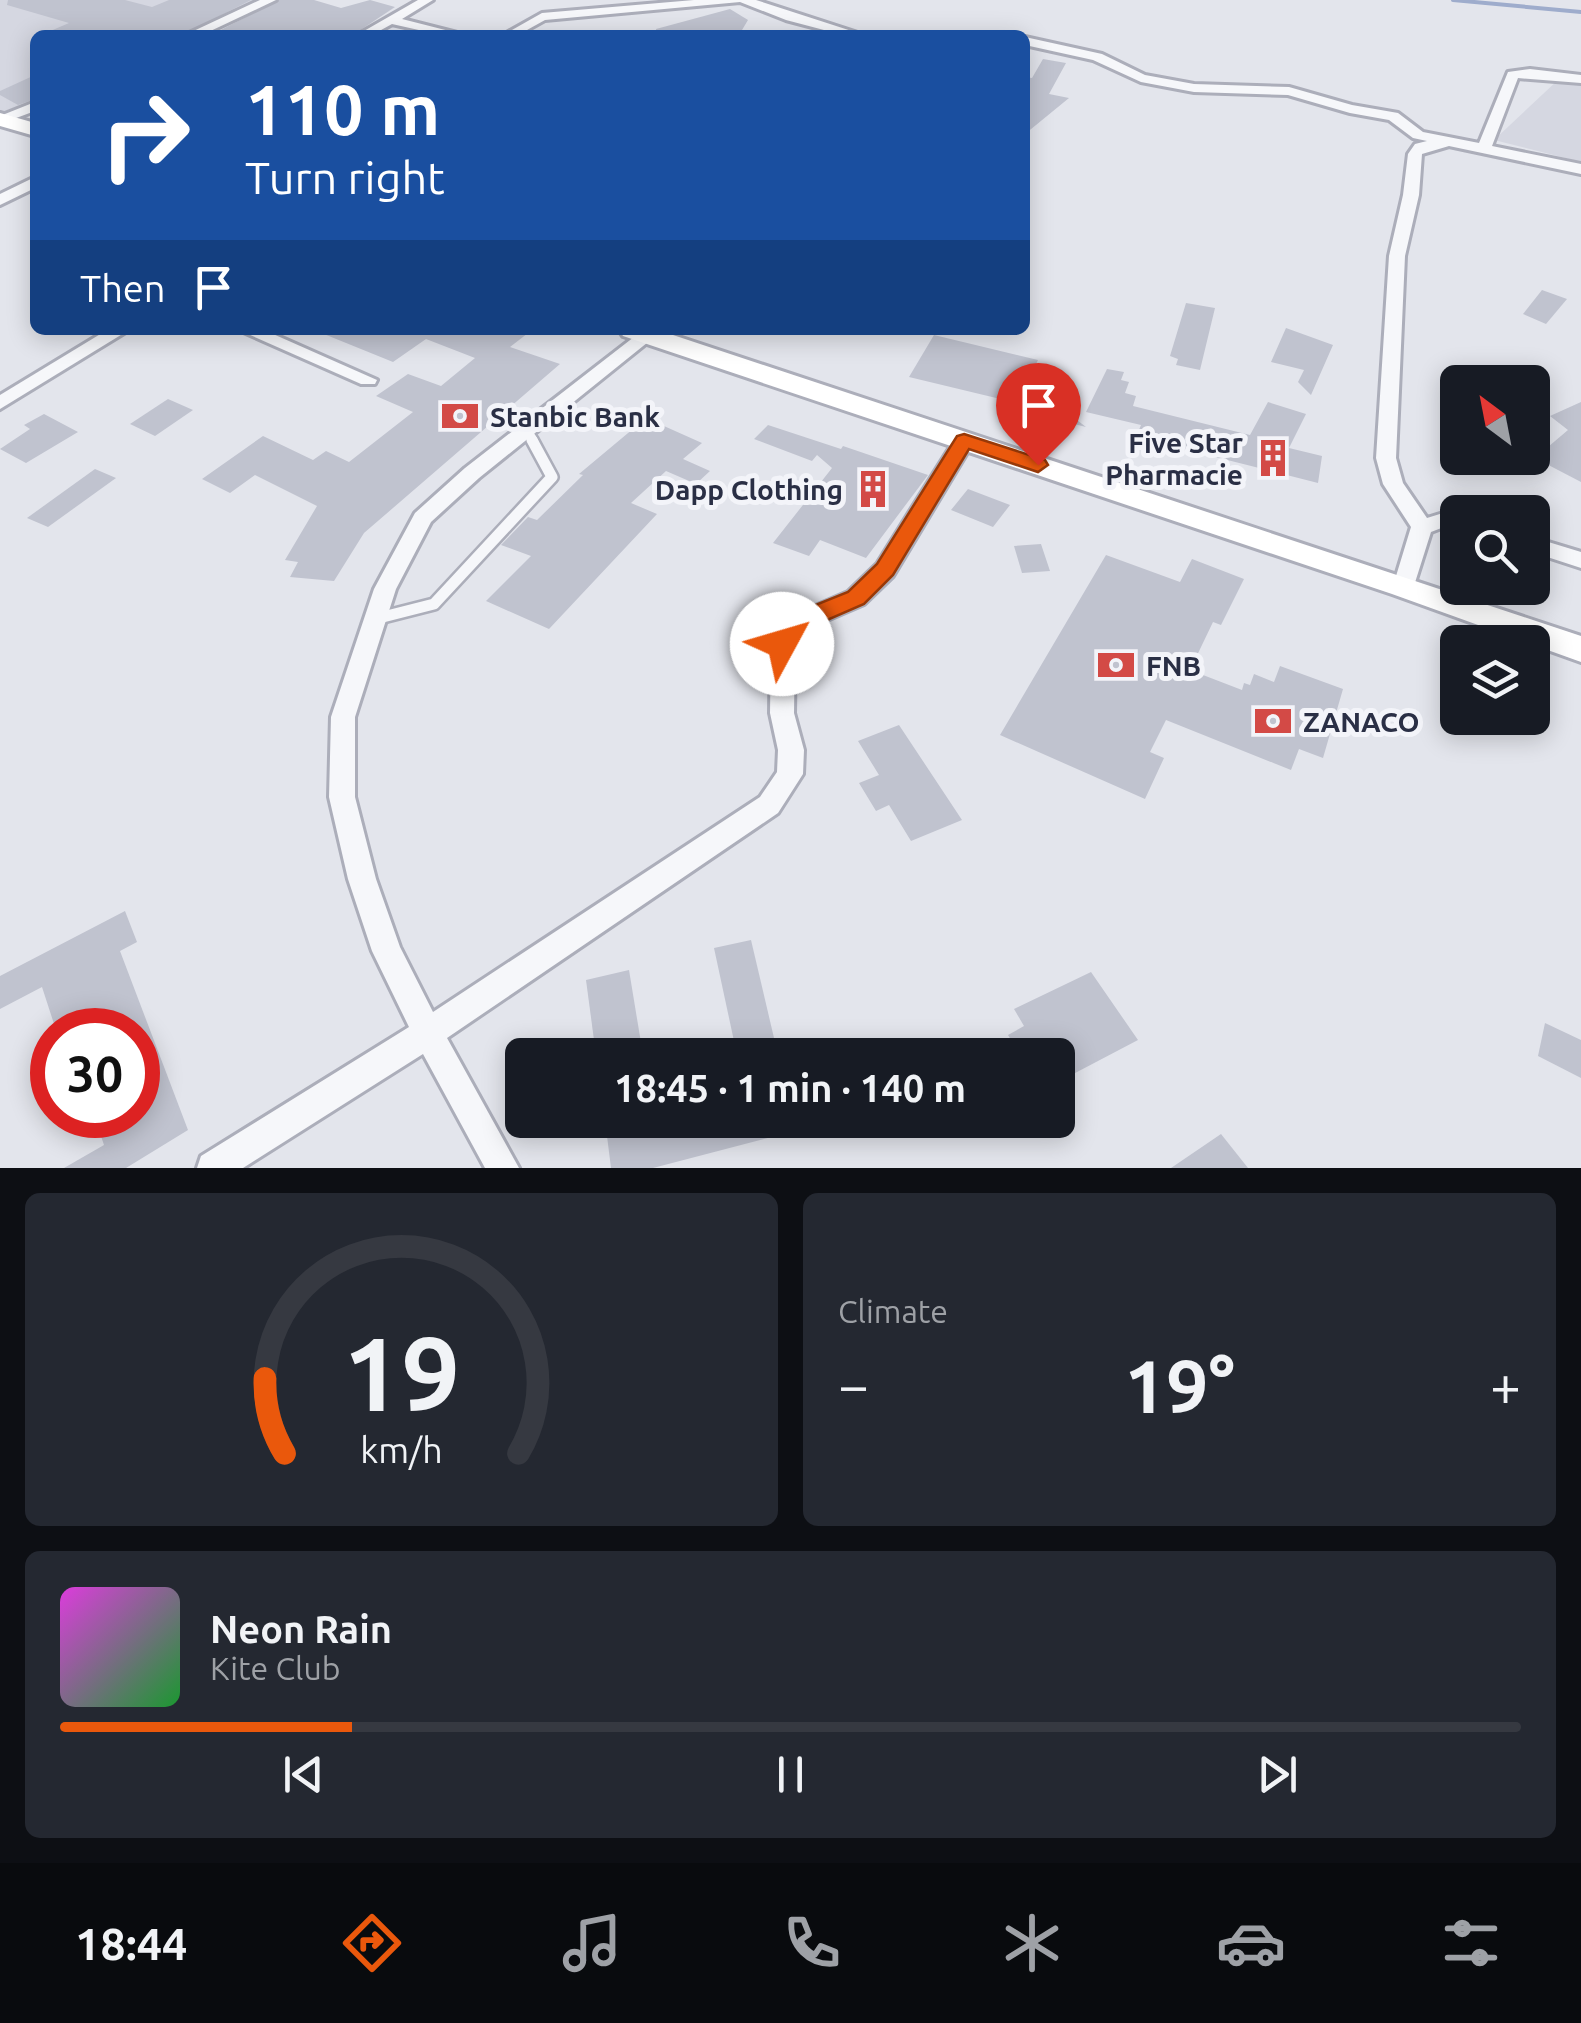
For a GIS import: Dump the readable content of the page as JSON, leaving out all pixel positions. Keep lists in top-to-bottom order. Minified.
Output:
{"places":{"bank":["Stanbic Bank","FNB","ZANACO"],"building":["Five Star Pharmacie","Dapp Clothing"]},"north":"top left","page":{"turn":["110 m","Turn right"],"then":"Then","limit":"30","trip":"18:45 · 1 min · 140 m","tile":"Climate","heat":["−","19°","+"],"song":["Neon Rain","Kite Club"],"tabs":"18:44","gauge":["19","km/h"]}}
